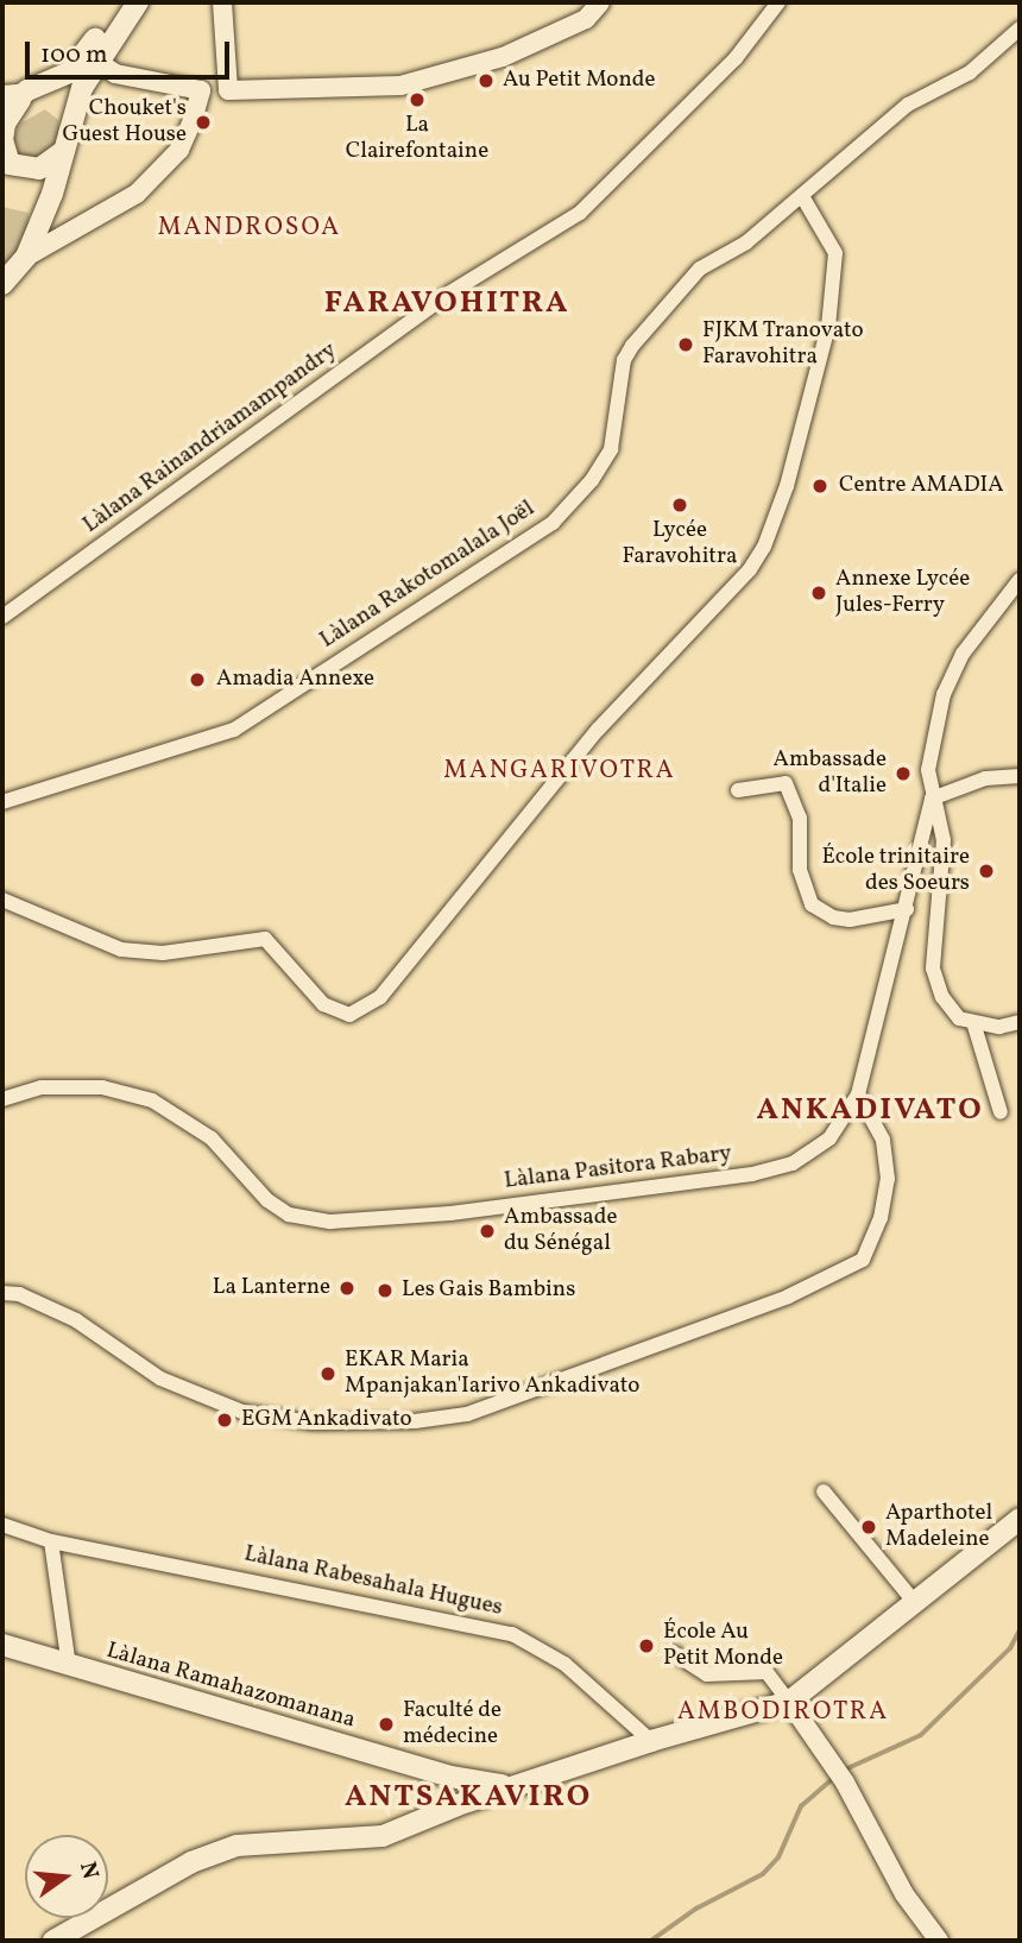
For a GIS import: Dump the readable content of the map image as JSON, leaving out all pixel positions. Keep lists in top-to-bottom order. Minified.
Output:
{"streets":{"main road":["Làlana Ramahazomanana"],"street":["Làlana Rainandriamampandry","Làlana Rakotomalala Joël","Làlana Pasitora Rabary","Làlana Rabesahala Hugues"]},"districts":["MANDROSOA","FARAVOHITRA","MANGARIVOTRA","ANKADIVATO","AMBODIROTRA","ANTSAKAVIRO"],"places":["Au Petit Monde","La Clairefontaine","Chouket's Guest House","FJKM Tranovato Faravohitra","Centre AMADIA","Lycée Faravohitra","Annexe Lycée Jules-Ferry","Amadia Annexe","Ambassade d'Italie","École trinitaire des Soeurs","Ambassade du Sénégal","La Lanterne","Les Gais Bambins","EKAR Maria Mpanjakan'Iarivo Ankadivato","EGM Ankadivato","Aparthotel Madeleine","École Au Petit Monde","Faculté de médecine"],"scale_bar":"100 m","north":"right"}
